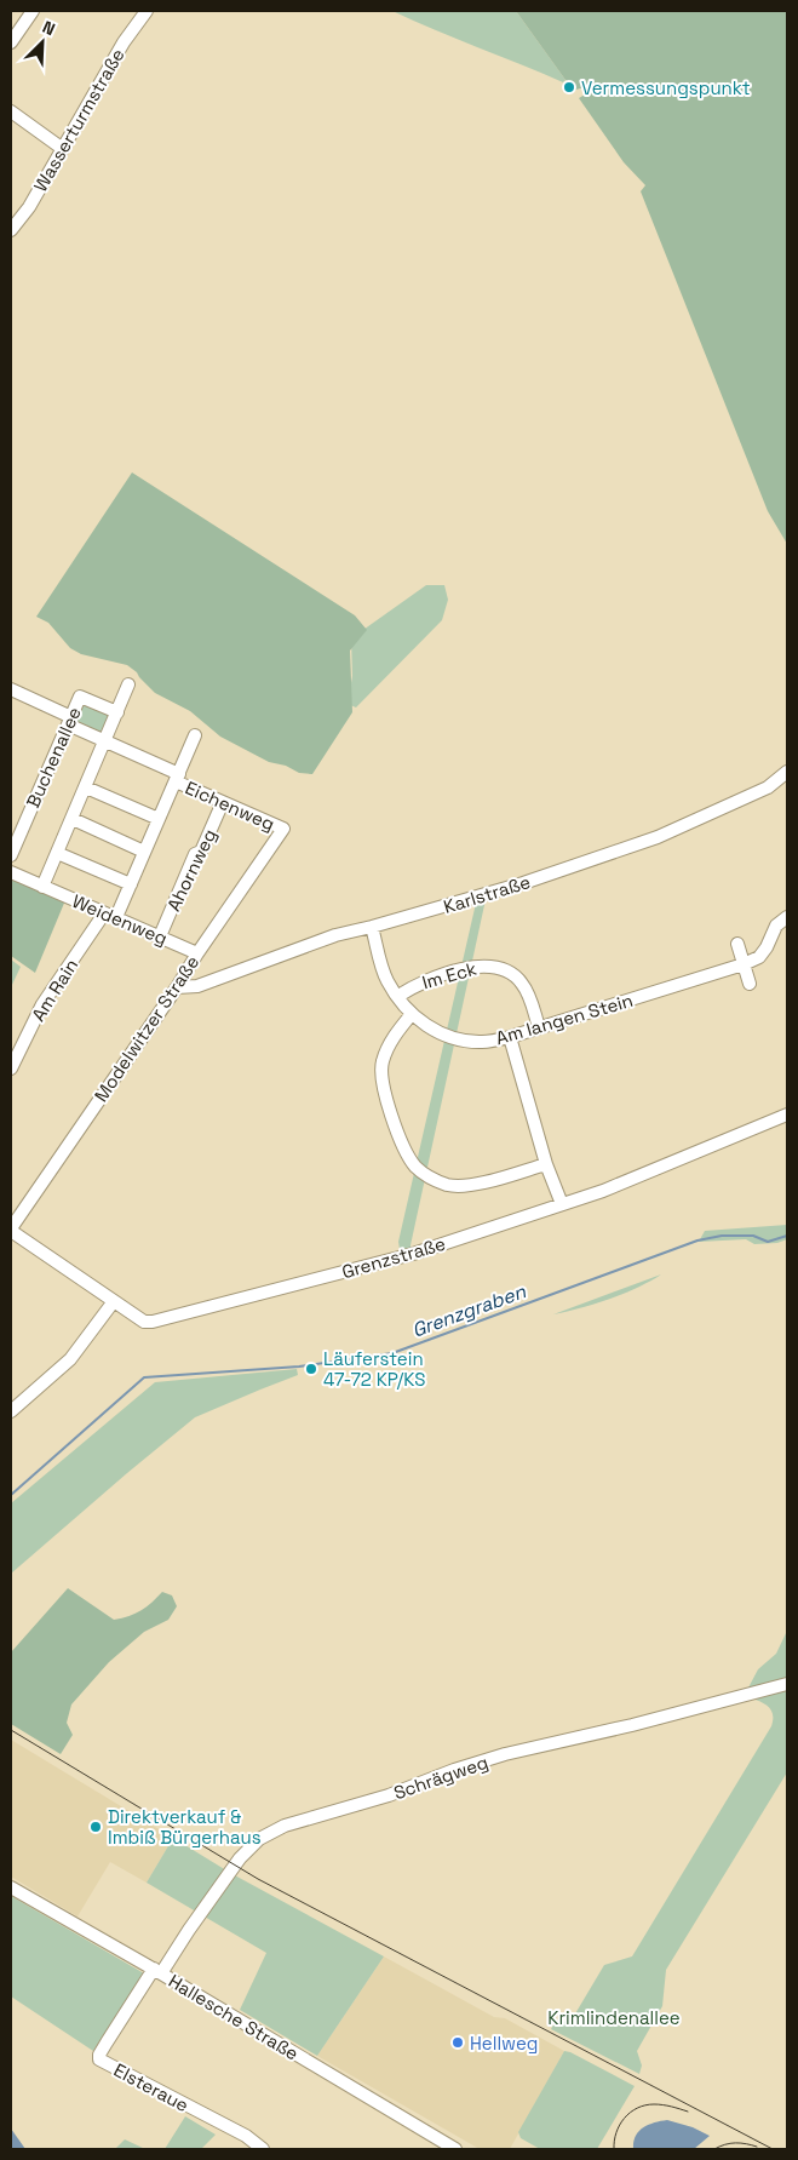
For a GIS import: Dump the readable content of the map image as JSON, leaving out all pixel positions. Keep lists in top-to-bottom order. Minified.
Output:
{"streets":{"street":["Wasserturmstraße","Buchenallee","Eichenweg","Ahornweg","Karlstraße","Weidenweg","Im Eck","Am Rain","Am langen Stein","Modelwitzer Straße","Grenzstraße","Schrägweg","Hallesche Straße","Elsteraue"]},"crossings":[["Buchenallee","Eichenweg"],["Eichenweg","Ahornweg"],["Eichenweg","Am Rain"],["Eichenweg","Modelwitzer Straße"],["Ahornweg","Weidenweg"],["Karlstraße","Am langen Stein"],["Karlstraße","Modelwitzer Straße"],["Weidenweg","Am Rain"],["Weidenweg","Modelwitzer Straße"],["Im Eck","Am langen Stein"],["Modelwitzer Straße","Grenzstraße"],["Schrägweg","Hallesche Straße"],["Schrägweg","Elsteraue"],["Hallesche Straße","Elsteraue"]],"water":["Grenzgraben"],"parks":["Krimlindenallee"],"places":["Vermessungspunkt","Läuferstein 47-72 KP/KS","Direktverkauf & Imbiß Bürgerhaus","Hellweg"],"north":"top right"}
